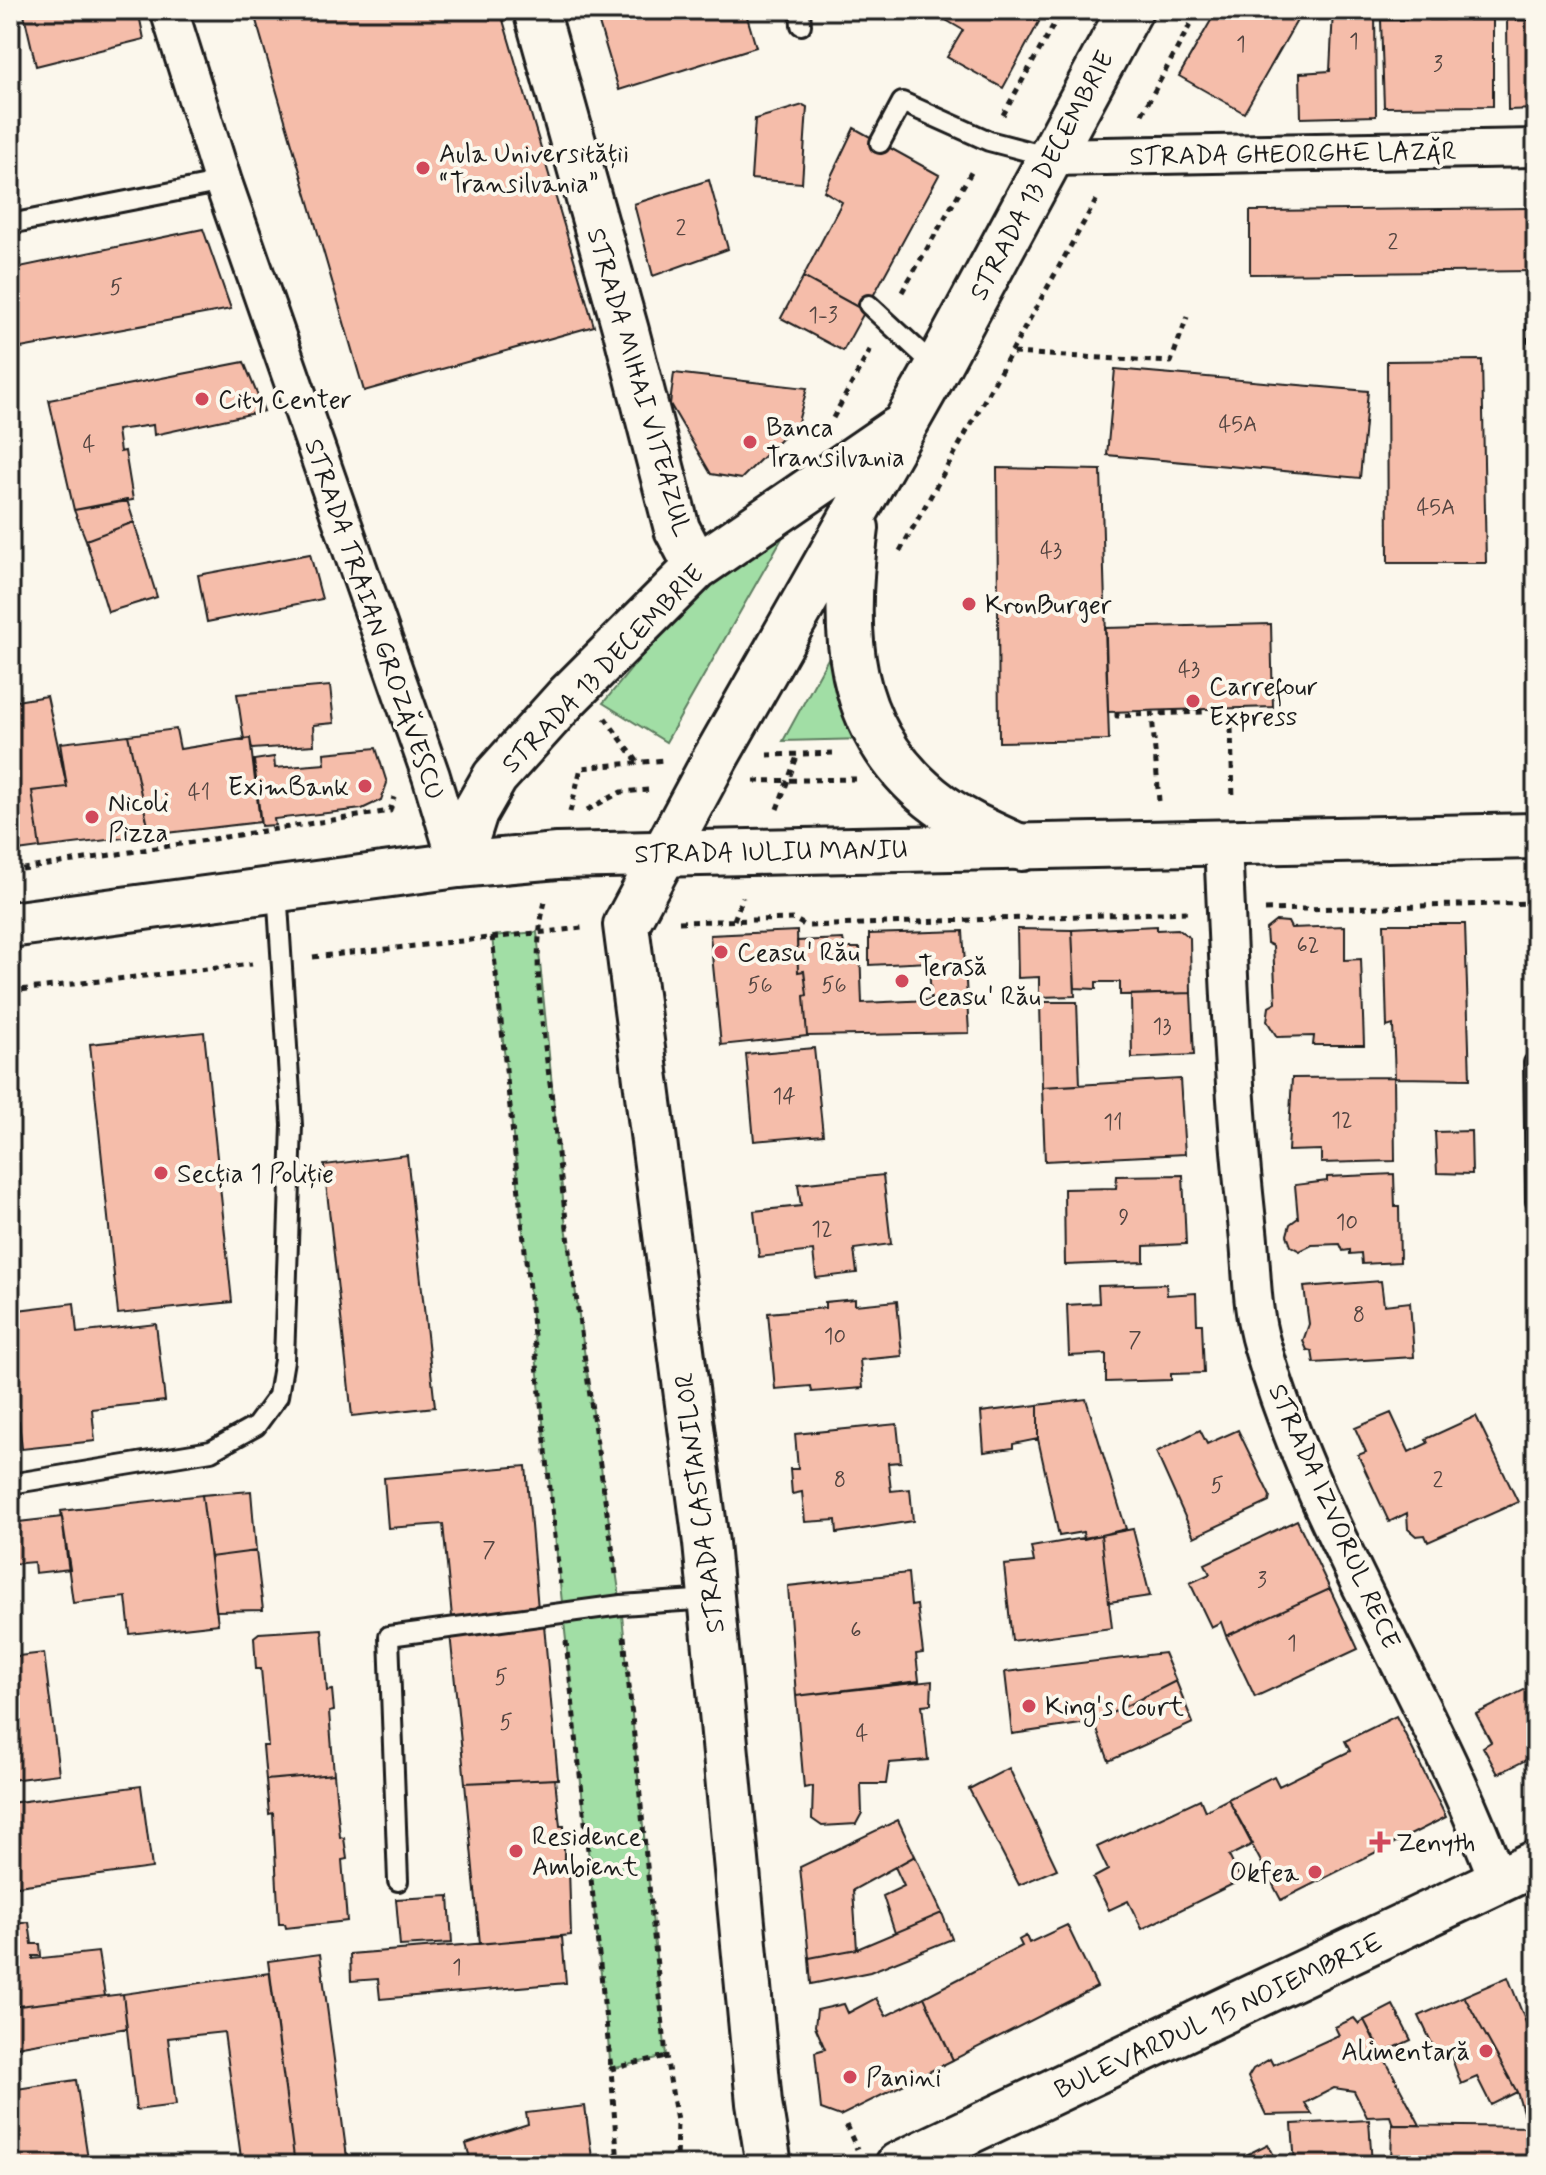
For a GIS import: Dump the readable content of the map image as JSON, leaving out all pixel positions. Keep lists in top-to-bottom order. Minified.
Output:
{"streets":{"main road":["STRADA 13 DECEMBRIE","STRADA MIHAI VITEAZUL","STRADA IULIU MANIU","STRADA CASTANILOR","BULEVARDUL 15 NOIEMBRIE"],"street":["STRADA GHEORGHE LAZĂR","STRADA TRAIAN GROZĂVESCU","STRADA IZVORUL RECE"]},"crossings":[["STRADA GHEORGHE LAZĂR","STRADA 13 DECEMBRIE"],["STRADA 13 DECEMBRIE","STRADA MIHAI VITEAZUL"],["STRADA 13 DECEMBRIE","STRADA TRAIAN GROZĂVESCU"],["STRADA 13 DECEMBRIE","STRADA IULIU MANIU"],["STRADA TRAIAN GROZĂVESCU","STRADA IULIU MANIU"],["STRADA IULIU MANIU","STRADA IZVORUL RECE"],["STRADA IZVORUL RECE","BULEVARDUL 15 NOIEMBRIE"]],"places":{"other":["Aula Universității “Transilvania”","City Center","Banca Transilvania","KronBurger","Carrefour Express","EximBank","Nicoli Pizza","Ceasu' Rău","Terasă Ceasu' Rău","Secția 1 Poliție","King's Court","Residence Ambient","Okfea","Alimentară","Panini"],"health":["Zenyth"]},"house_numbers":["1","1","3","2","2","5","1-3","45A","4","45A","43","43","41","62","56","56","13","14","12","11","9","10","12","8","10","7","8","2","5","7","3","6","1","5","5","4","1"]}
